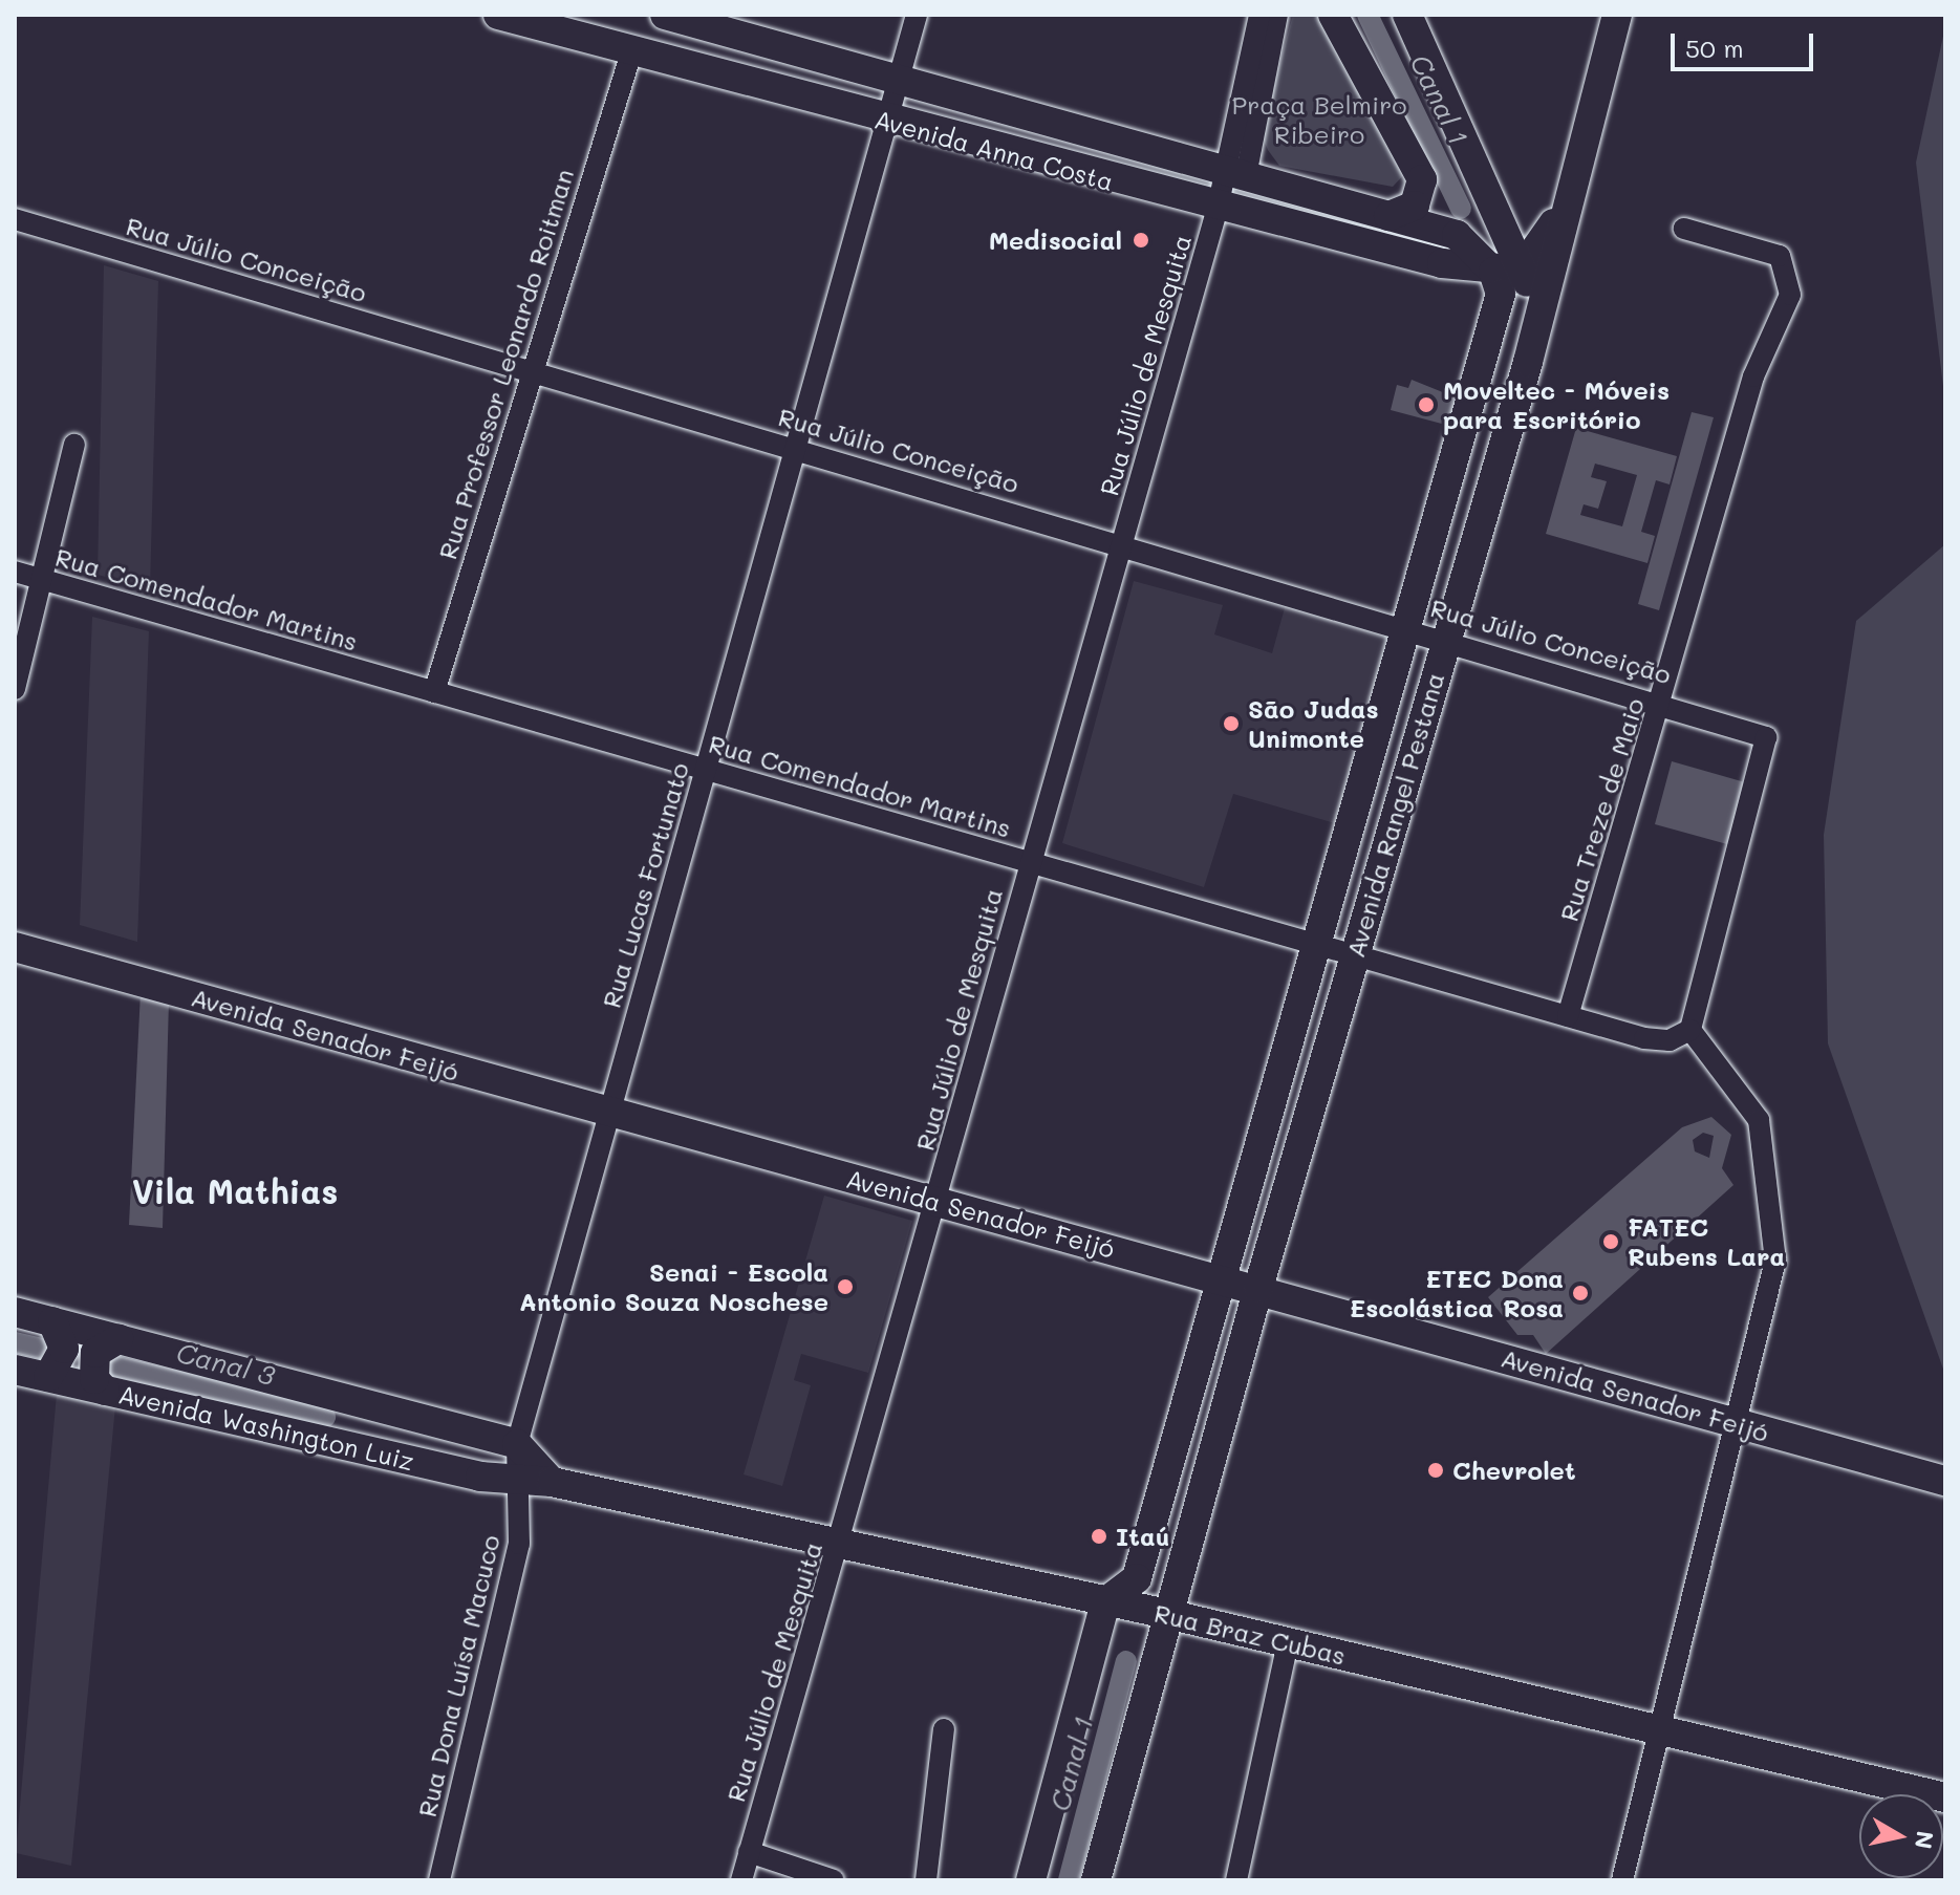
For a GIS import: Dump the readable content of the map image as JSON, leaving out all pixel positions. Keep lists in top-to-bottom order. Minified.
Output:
{"streets":{"main road":["Avenida Anna Costa","Avenida Rangel Pestana","Avenida Senador Feijó","Avenida Washington Luiz","Rua Braz Cubas"],"street":["Rua Júlio Conceição","Rua Professor Leonardo Roitman","Rua Júlio de Mesquita","Rua Comendador Martins","Rua Treze de Maio","Rua Lucas Fortunato","Rua Dona Luísa Macuco"]},"crossings":[["Avenida Anna Costa","Rua Professor Leonardo Roitman"],["Avenida Anna Costa","Rua Júlio de Mesquita"],["Avenida Anna Costa","Avenida Rangel Pestana"],["Avenida Anna Costa","Rua Lucas Fortunato"],["Rua Júlio Conceição","Rua Professor Leonardo Roitman"],["Rua Júlio Conceição","Rua Júlio de Mesquita"],["Rua Júlio Conceição","Rua Comendador Martins"],["Rua Júlio Conceição","Rua Treze de Maio"],["Rua Júlio Conceição","Avenida Rangel Pestana"],["Rua Júlio Conceição","Rua Lucas Fortunato"],["Rua Professor Leonardo Roitman","Rua Comendador Martins"],["Rua Júlio de Mesquita","Rua Comendador Martins"],["Rua Júlio de Mesquita","Avenida Senador Feijó"],["Rua Júlio de Mesquita","Rua Braz Cubas"],["Rua Comendador Martins","Rua Treze de Maio"],["Rua Comendador Martins","Avenida Rangel Pestana"],["Rua Comendador Martins","Rua Lucas Fortunato"],["Avenida Rangel Pestana","Avenida Senador Feijó"],["Avenida Rangel Pestana","Rua Braz Cubas"],["Rua Lucas Fortunato","Avenida Senador Feijó"],["Rua Lucas Fortunato","Avenida Washington Luiz"],["Rua Lucas Fortunato","Rua Braz Cubas"],["Rua Lucas Fortunato","Rua Dona Luísa Macuco"],["Avenida Washington Luiz","Rua Braz Cubas"],["Avenida Washington Luiz","Rua Dona Luísa Macuco"],["Rua Braz Cubas","Rua Dona Luísa Macuco"]],"districts":["Vila Mathias"],"water":["Canal 1","Canal 3"],"parks":["Praça Belmiro Ribeiro"],"places":["Medisocial","Moveltec - Móveis para Escritório","São Judas Unimonte","FATEC Rubens Lara","Senai - Escola Antonio Souza Noschese","ETEC Dona Escolástica Rosa","Chevrolet","Itaú"],"scale_bar":"50 m","north":"right"}
